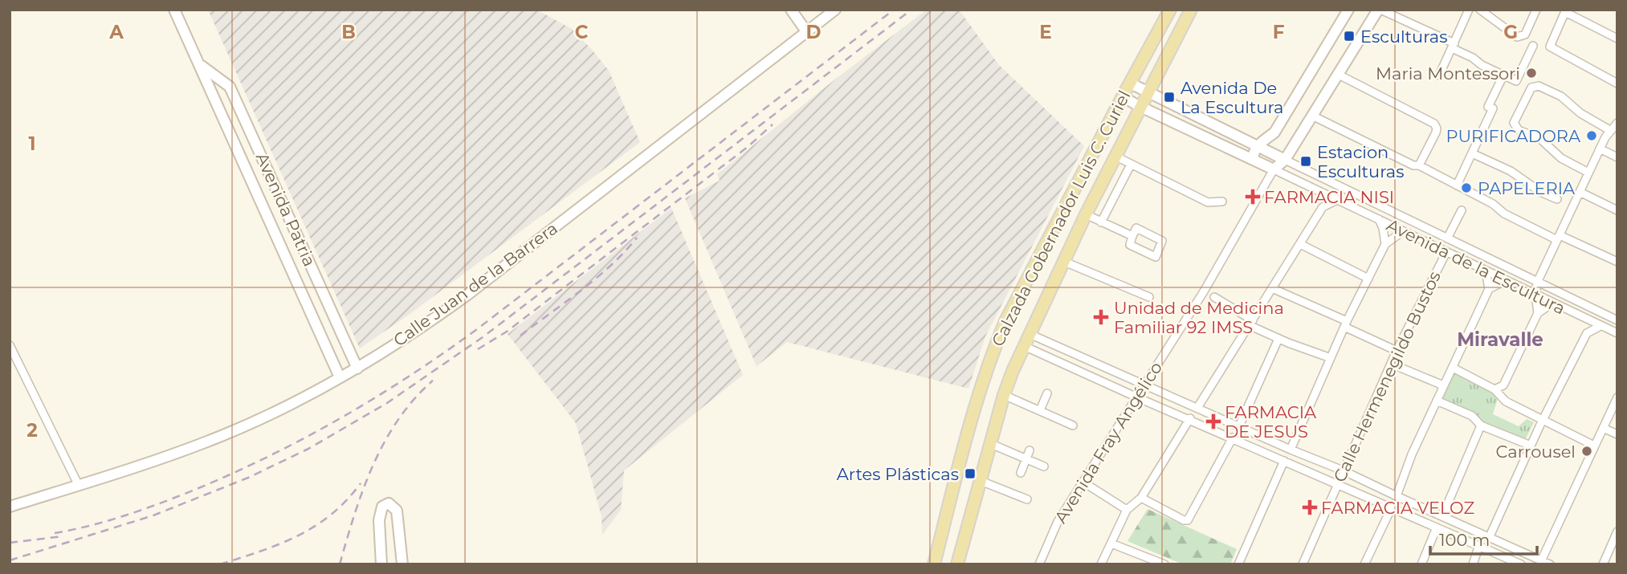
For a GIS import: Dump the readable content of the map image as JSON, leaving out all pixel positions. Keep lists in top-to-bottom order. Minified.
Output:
{"streets":{"main road":["Calzada Gobernador Luis C. Curiel"],"street":["Avenida Patria","Avenida de la Escultura","Calle Juan de la Barrera","Calle Hermenegildo Bustos","Avenida Fray Angélico"]},"crossings":[["Avenida Patria","Calle Juan de la Barrera"],["Calzada Gobernador Luis C. Curiel","Avenida de la Escultura"],["Avenida de la Escultura","Calle Hermenegildo Bustos"],["Avenida de la Escultura","Avenida Fray Angélico"]],"districts":["Miravalle"],"places":{"transit":["Esculturas","Avenida De La Escultura","Estacion Esculturas","Artes Plásticas"],"other":["Maria Montessori","PURIFICADORA","PAPELERIA","Carrousel"],"health":["FARMACIA NISI","Unidad de Medicina Familiar 92 IMSS","FARMACIA DE JESUS","FARMACIA VELOZ"]},"scale_bar":"100 m","grid":{"columns":["A","B","C","D","E","F","G"],"rows":["1","2"]}}
